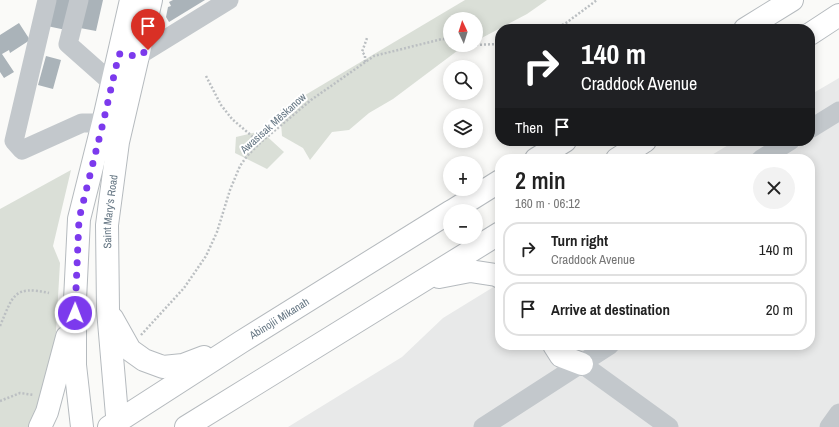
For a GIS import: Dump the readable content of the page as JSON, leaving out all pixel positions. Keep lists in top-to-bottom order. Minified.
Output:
{"streets":{"main road":["Saint Mary's Road","Abinojii Mikanah"],"path":["Awasisak Mēskanow"]},"crossings":[["Saint Mary's Road","Abinojii Mikanah"]],"north":"top","page":{"map_buttons":["+","−"],"turn":["140 m","Craddock Avenue"],"then":"Then","heading":["2 min","160 m · 06:12"],"list":[{"name":"Turn right","note":"Craddock Avenue","value":"140 m"},{"name":"Arrive at destination","value":"20 m"}]}}
